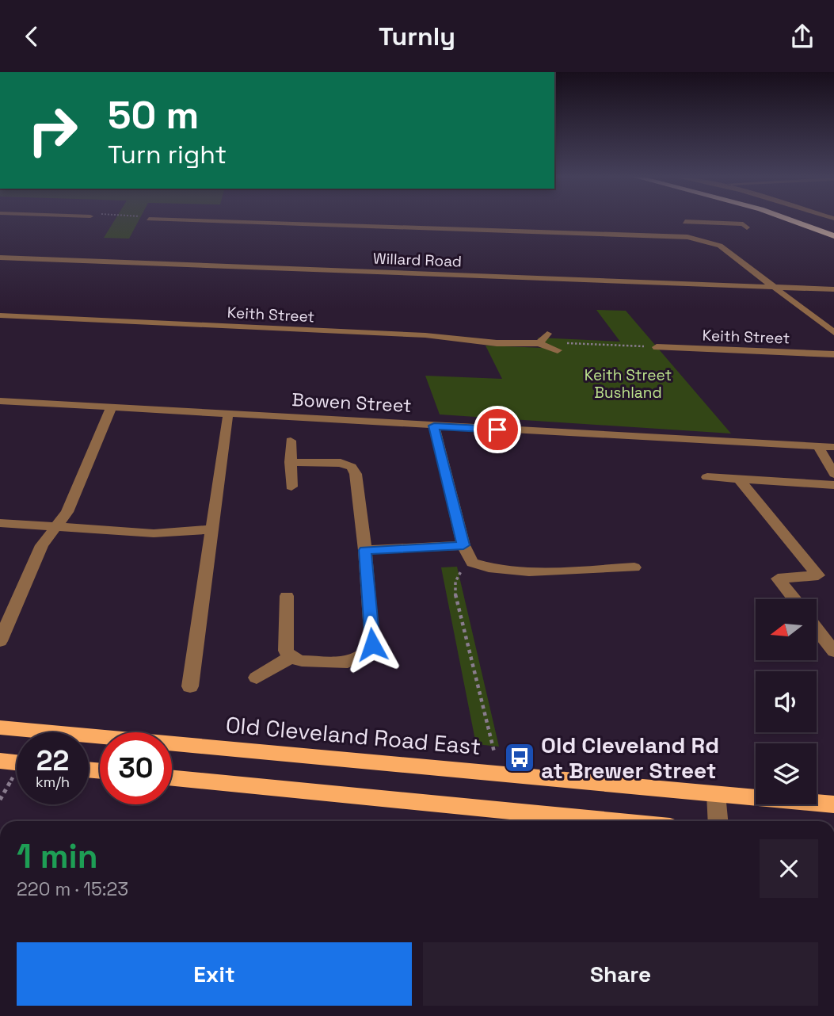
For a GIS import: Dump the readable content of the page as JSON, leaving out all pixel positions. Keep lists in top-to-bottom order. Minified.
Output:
{"streets":{"main road":["Old Cleveland Road East"],"street":["Willard Road","Keith Street","Bowen Street"]},"parks":["Keith Street Bushland"],"places":{"bus stop":["Old Cleveland Rd at Brewer Street"]},"north":"left","page":{"header":"Turnly","turn":["50 m","Turn right"],"speed":"22 km/h","limit":"30","heading":["1 min","220 m · 15:23"],"buttons":["Exit","Share"]}}
